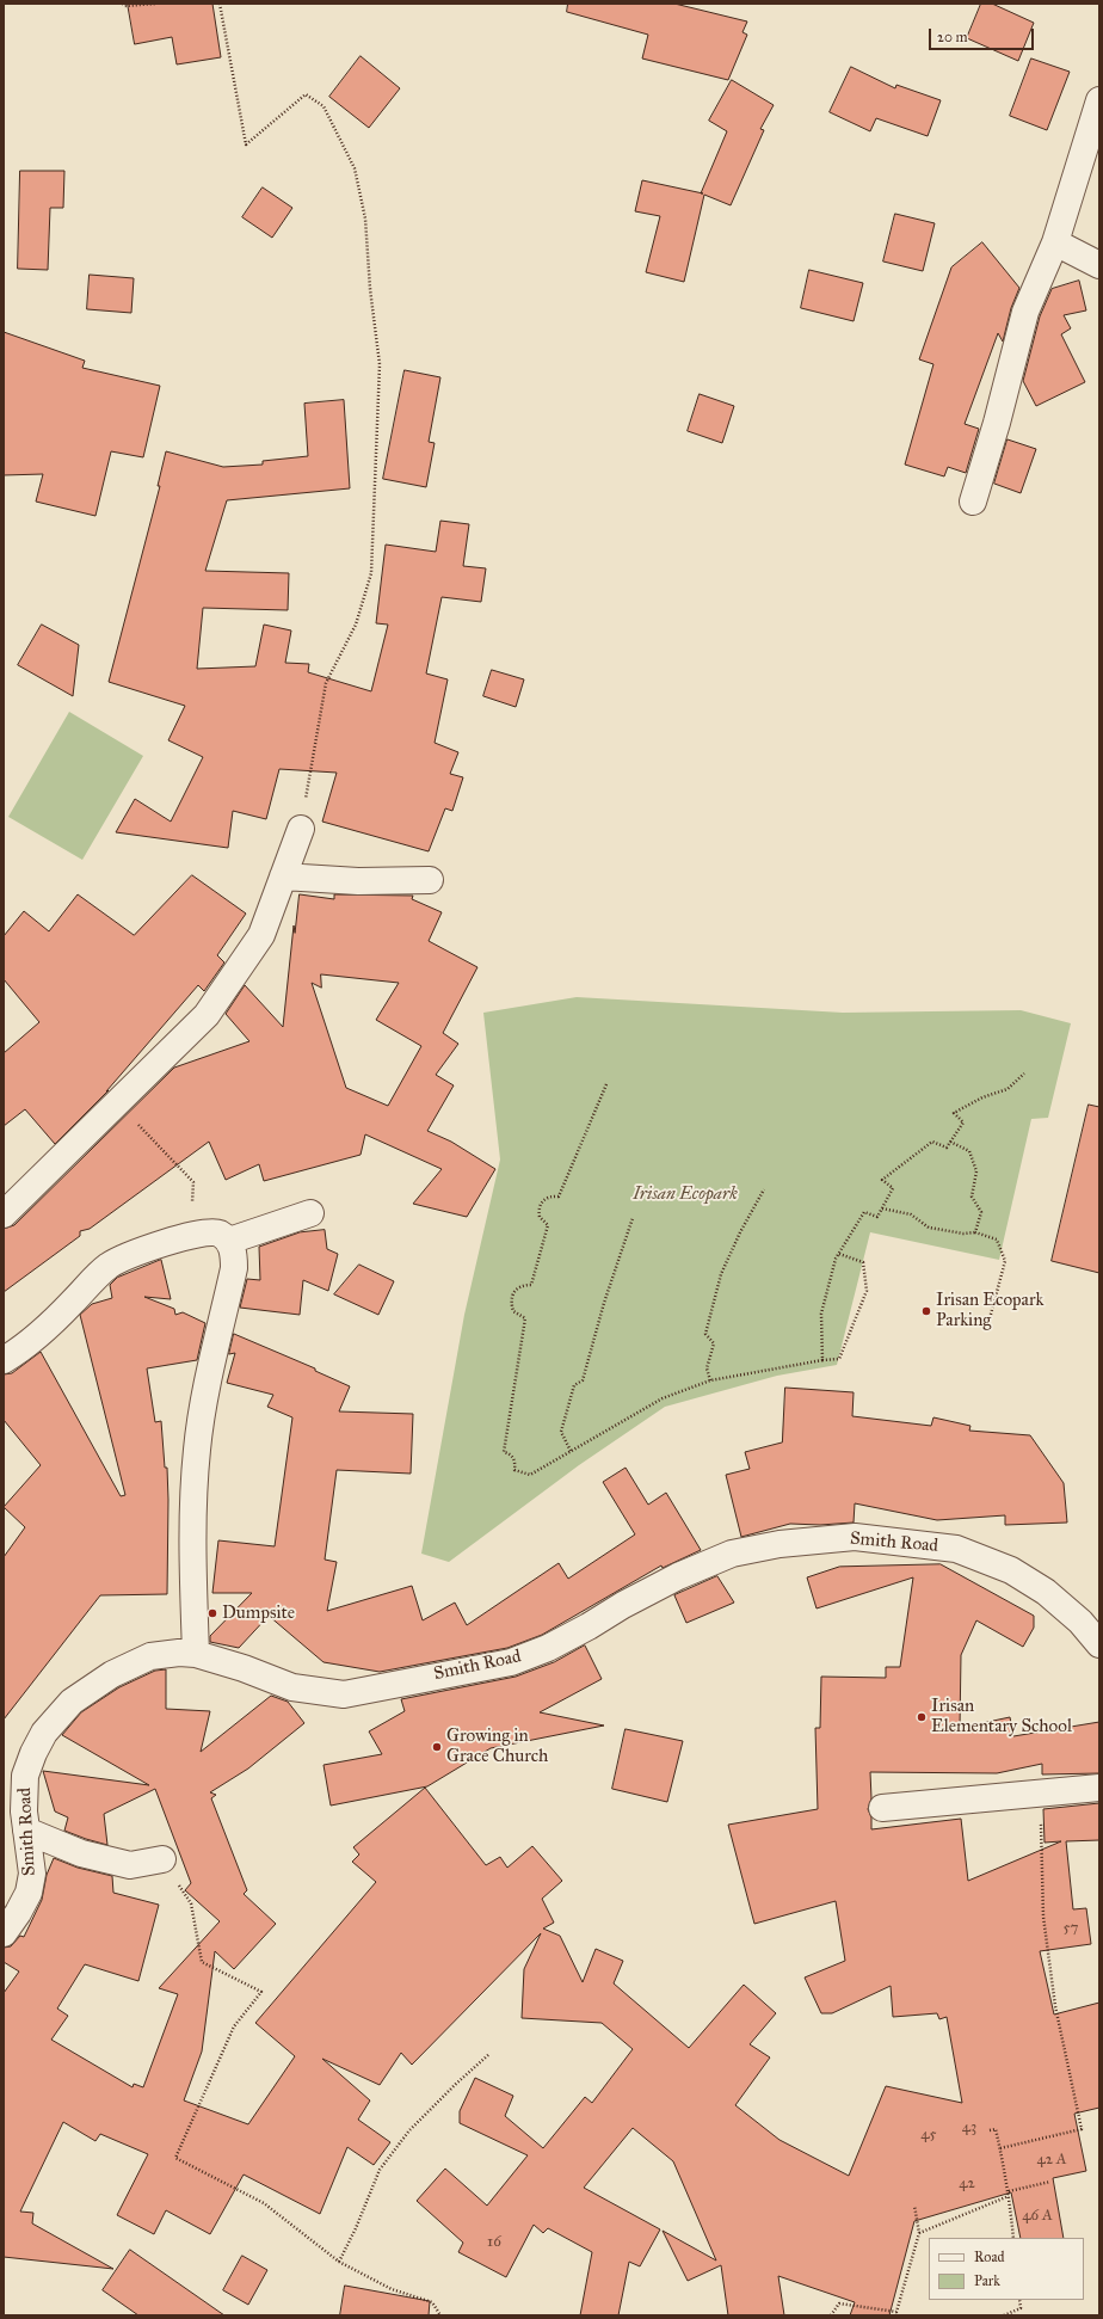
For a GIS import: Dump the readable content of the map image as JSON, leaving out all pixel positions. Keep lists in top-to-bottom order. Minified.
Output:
{"streets":{"street":["Smith Road"]},"parks":["Irisan Ecopark"],"places":["Irisan Ecopark Parking","Dumpsite","Irisan Elementary School","Growing in Grace Church"],"house_numbers":["57","43","45","42 A","42","46 A","16"],"legend":["Road","Park"],"scale_bar":"20 m"}
